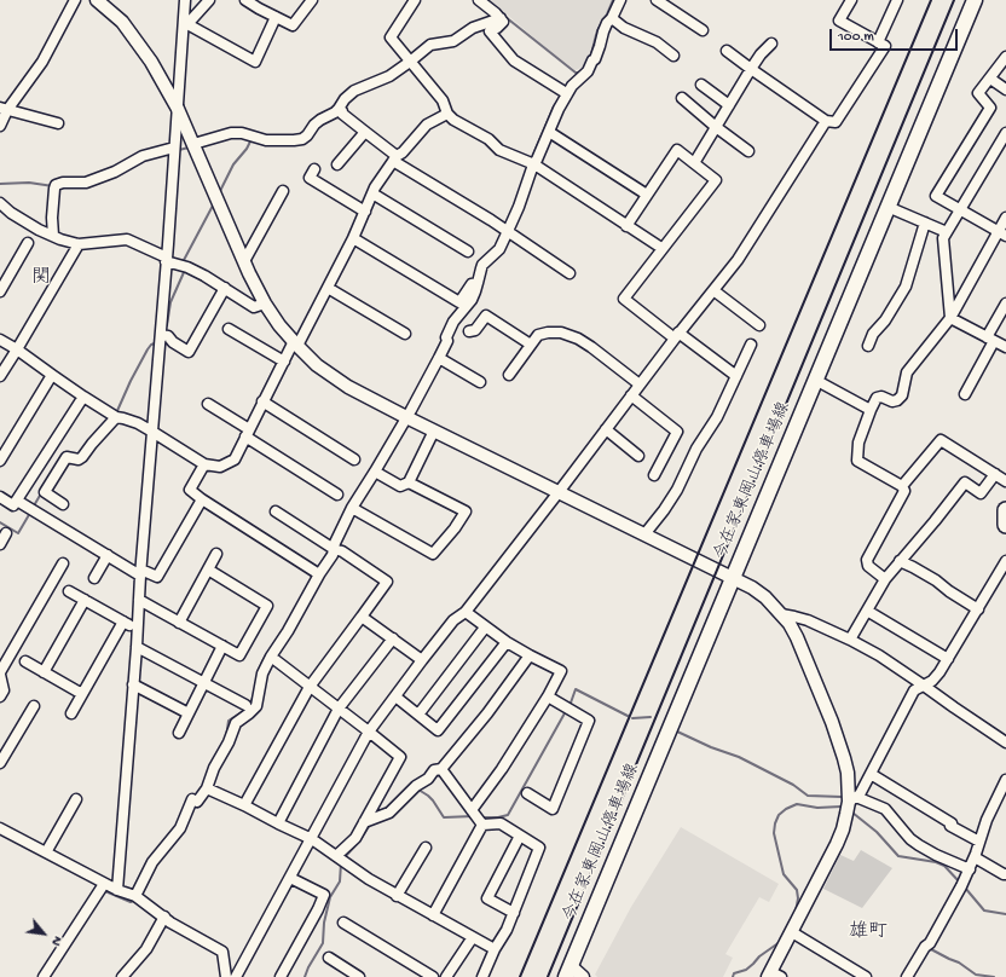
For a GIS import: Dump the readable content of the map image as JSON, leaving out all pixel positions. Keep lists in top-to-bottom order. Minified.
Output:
{"streets":{"main road":["今在家東岡山停車場線"]},"districts":["関","雄町"],"scale_bar":"100 m","north":"bottom right"}
